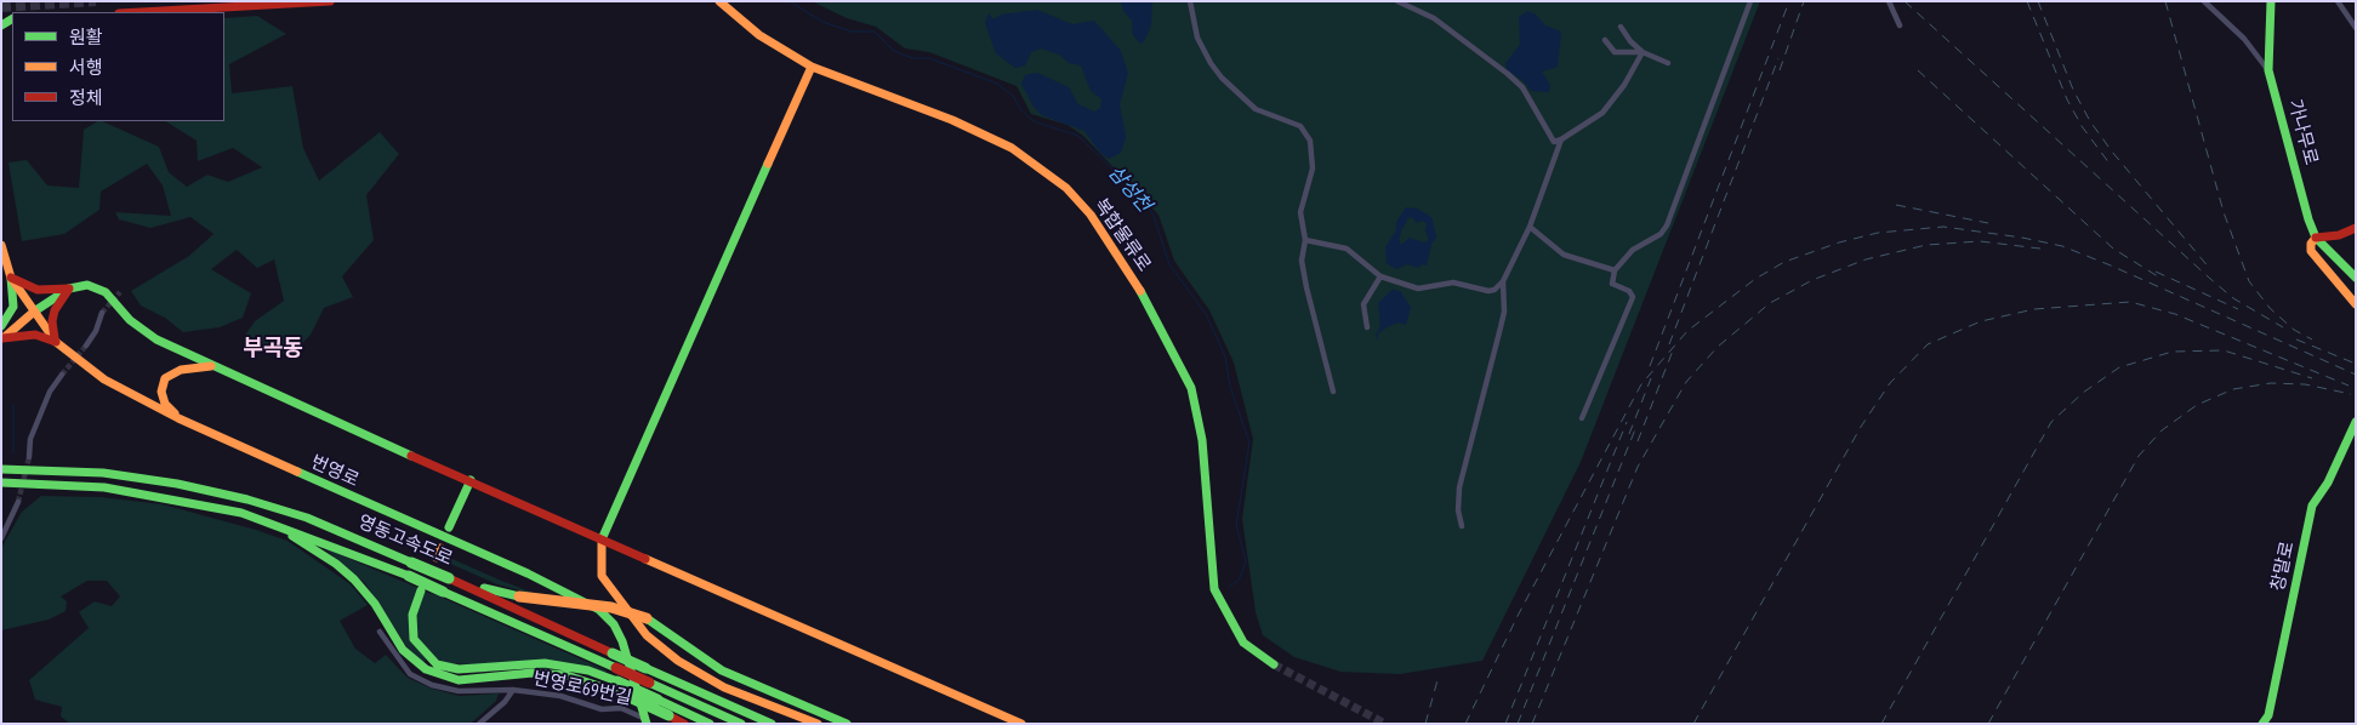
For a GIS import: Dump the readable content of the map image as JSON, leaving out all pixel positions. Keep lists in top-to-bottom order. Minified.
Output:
{"streets":{"main road":["가나무로","복합물류로","번영로","영동고속도로","창말로"],"street":["번영로69번길"]},"crossings":[["번영로","번영로69번길"]],"districts":["부곡동"],"water":["삼성천"],"legend":["원활","서행","정체"]}
